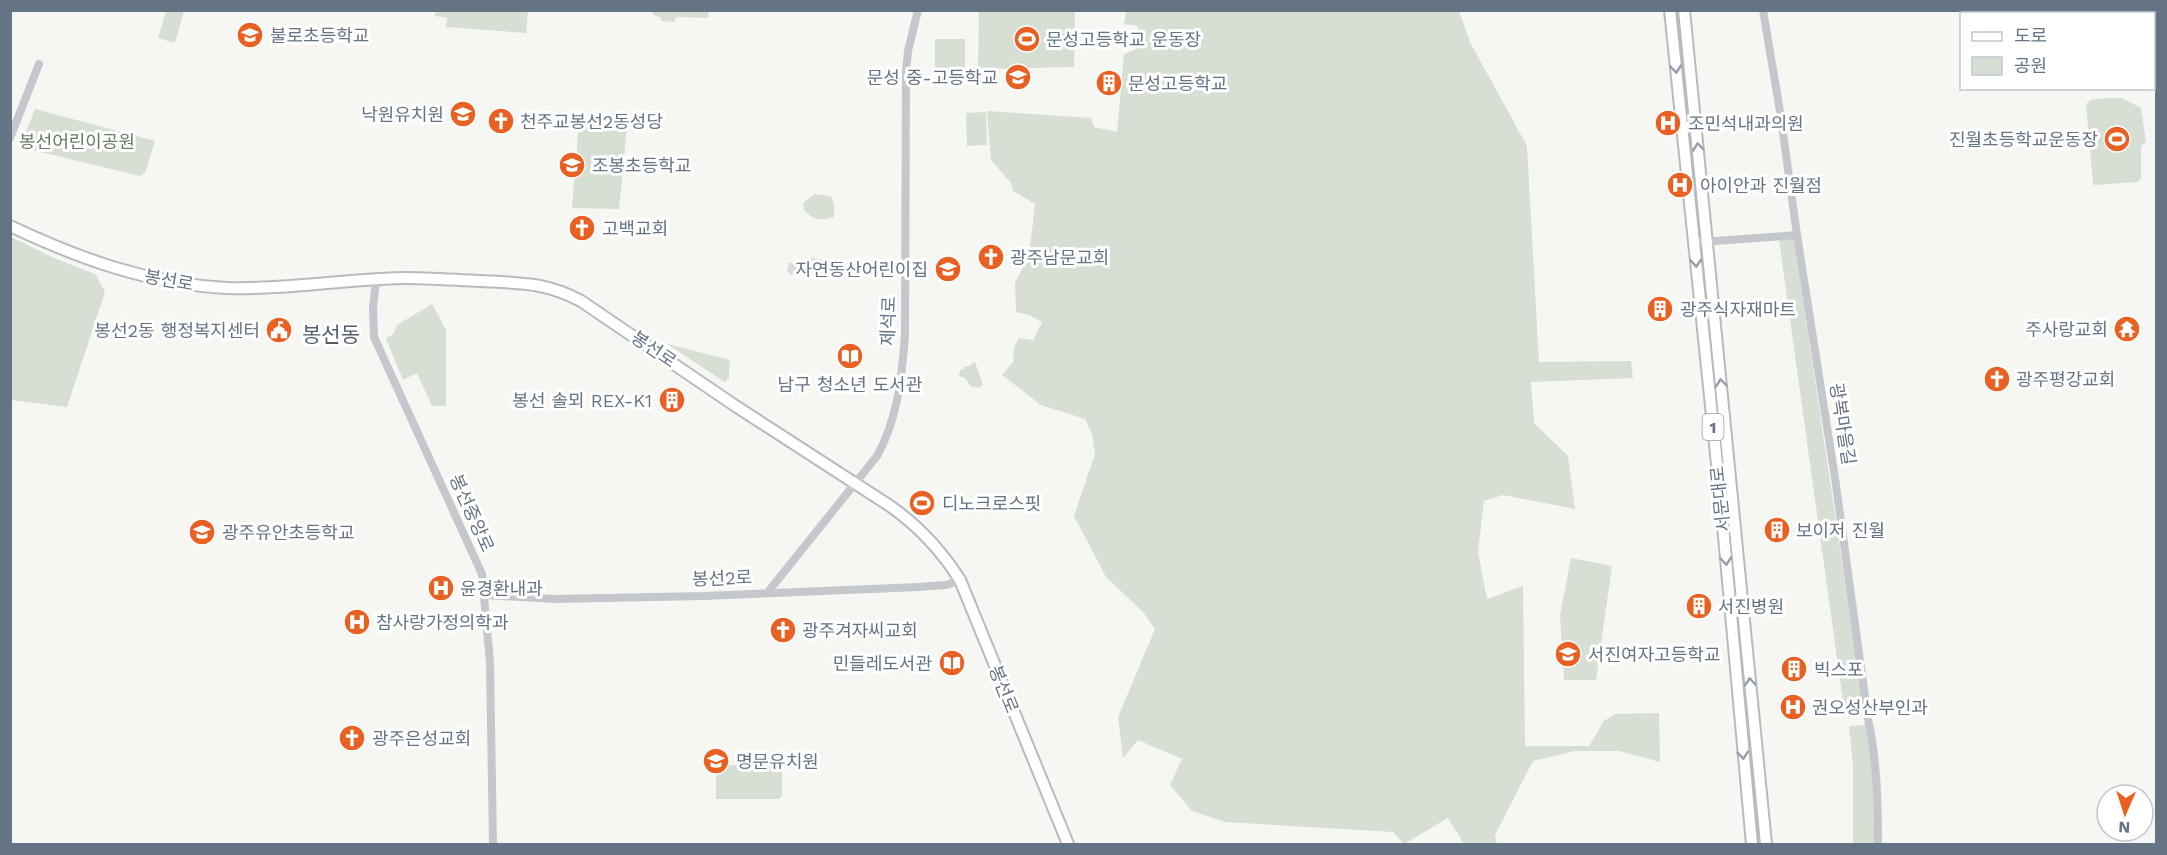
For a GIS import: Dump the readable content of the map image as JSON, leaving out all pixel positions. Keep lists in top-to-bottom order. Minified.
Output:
{"streets":{"main road":["봉선로","1","서문대로"],"street":["제석로","광복마을길","봉선중앙로","봉선2로"]},"crossings":[["봉선로","제석로"],["봉선로","봉선중앙로"],["봉선로","봉선2로"],["제석로","봉선2로"],["봉선중앙로","봉선2로"]],"districts":["봉선동"],"parks":["봉선어린이공원"],"places":{"school or university":["불로초등학교","문성 중-고등학교","낙원유치원","조봉초등학교","자연동산어린이집","광주유안초등학교","서진여자고등학교","명문유치원"],"sports":["문성고등학교 운동장","진월초등학교운동장","디노크로스핏"],"building":["문성고등학교","광주식자재마트","봉선 솔뫼 REX-K1","보이저 진월","서진병원","빅스포"],"church":["천주교봉선2동성당","고백교회","광주남문교회","광주평강교회","광주겨자씨교회","광주은성교회"],"hospital":["조민석내과의원","아이안과 진월점","윤경환내과","참사랑가정의학과","권오성산부인과"],"temple":["주사랑교회"],"public building":["봉선2동 행정복지센터"],"library":["남구 청소년 도서관","민들레도서관"]},"legend":["도로","공원"],"north":"bottom"}
